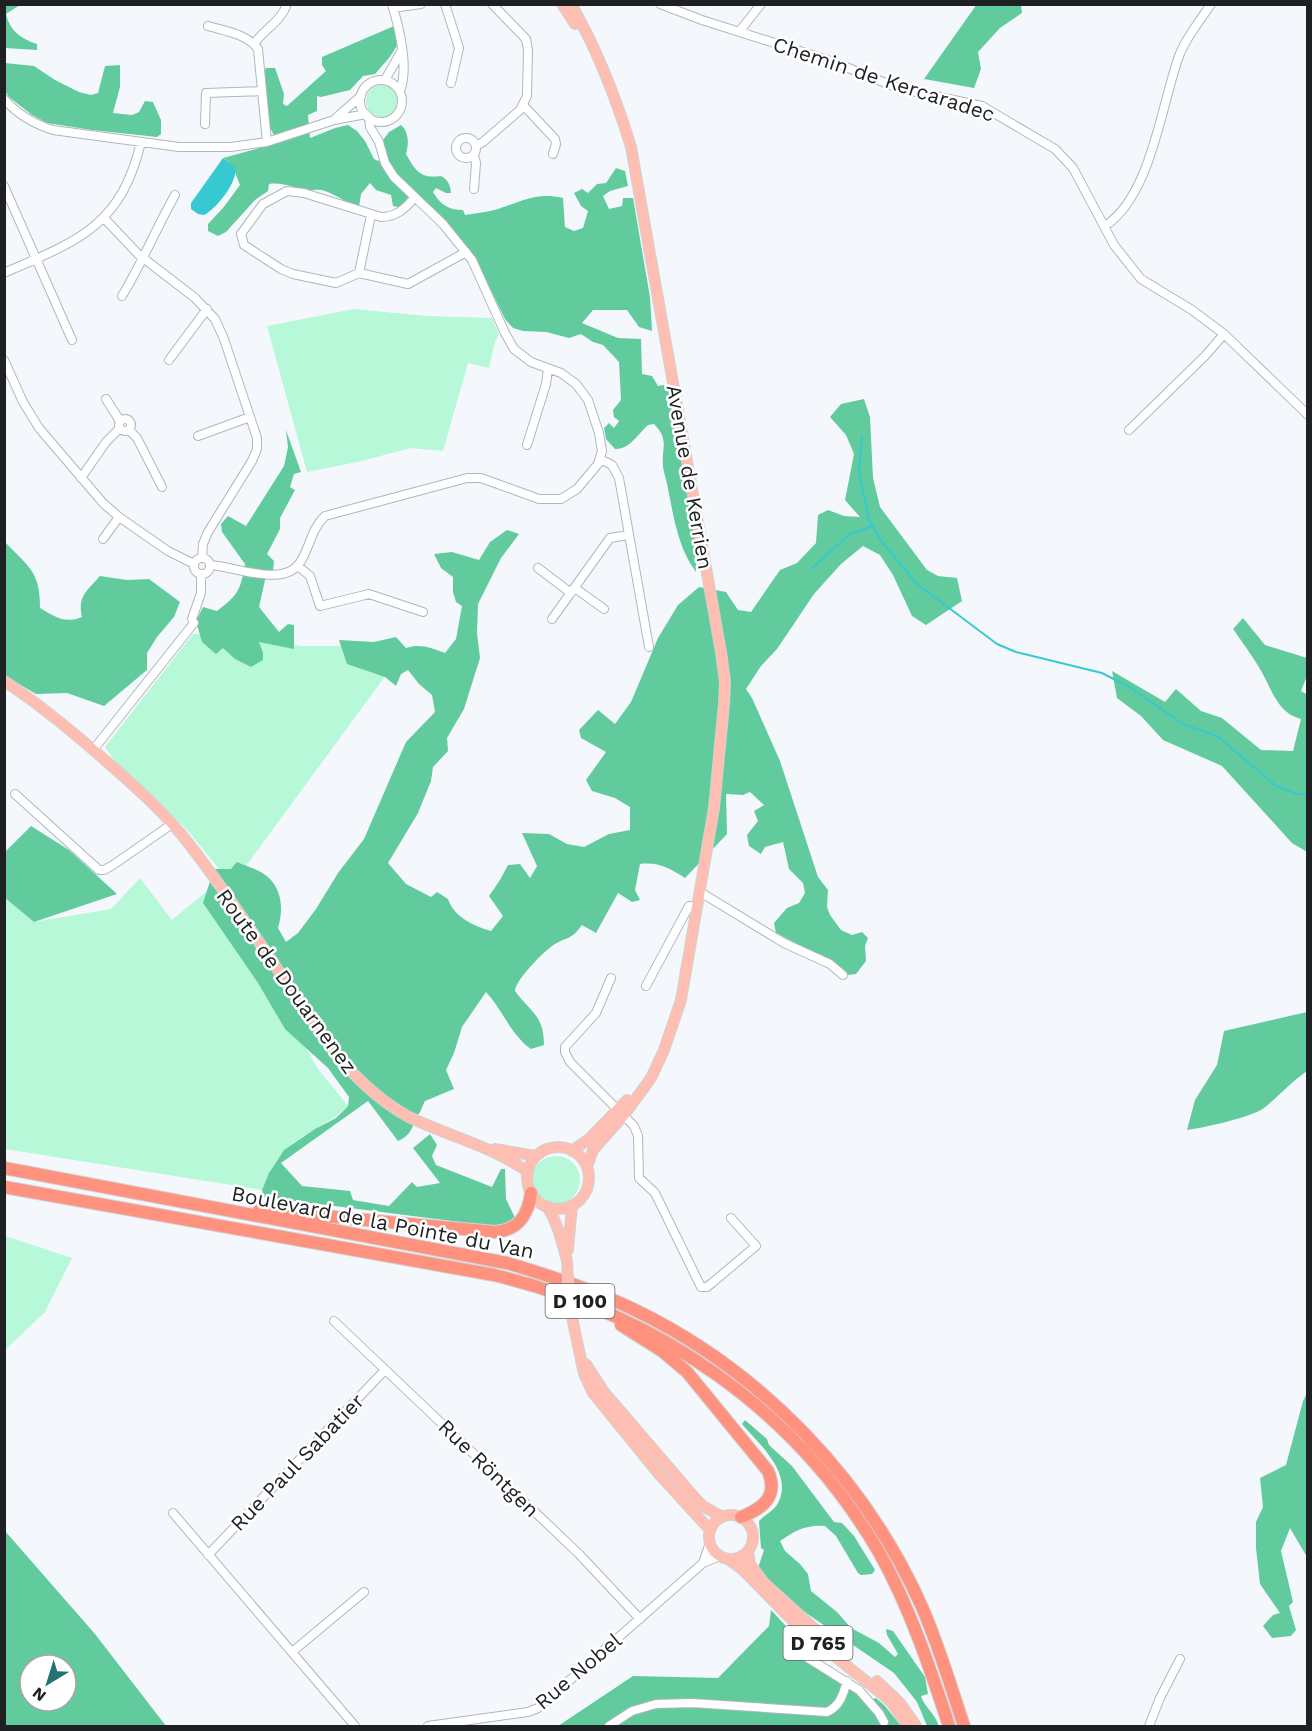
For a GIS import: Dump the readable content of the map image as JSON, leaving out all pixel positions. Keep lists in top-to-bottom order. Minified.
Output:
{"streets":{"highway":["Boulevard de la Pointe du Van","D 100"],"main road":["Avenue de Kerrien","Route de Douarnenez","D 765"],"street":["Chemin de Kercaradec","Rue Paul Sabatier","Rue Röntgen","Rue Nobel"]},"crossings":[["Avenue de Kerrien","Route de Douarnenez"],["Rue Paul Sabatier","Rue Röntgen"],["Rue Röntgen","Rue Nobel"],["D 765","Rue Nobel"]],"north":"bottom left"}
